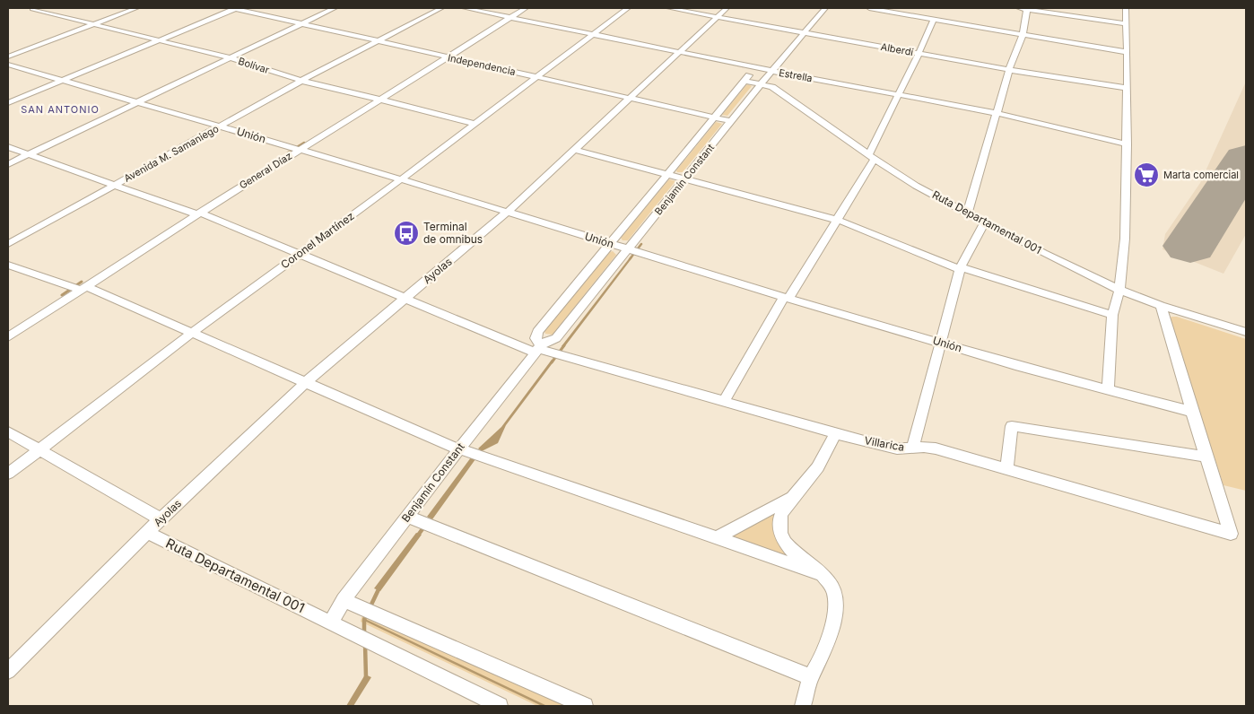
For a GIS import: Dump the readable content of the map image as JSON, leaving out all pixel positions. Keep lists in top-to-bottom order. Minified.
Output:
{"streets":{"street":["Alberdí","Independencia","Bolívar","Estrella","Unión","Avenida M. Samaniego","General Díaz","Benjamín Constant","Ruta Departamental 001","Coronel Martínez","Ayolas","Villarica"]},"crossings":[["Alberdí","Benjamín Constant"],["Alberdí","Ayolas"],["Independencia","Avenida M. Samaniego"],["Independencia","General Díaz"],["Independencia","Benjamín Constant"],["Independencia","Coronel Martínez"],["Independencia","Ayolas"],["Bolívar","Avenida M. Samaniego"],["Bolívar","General Díaz"],["Bolívar","Coronel Martínez"],["Estrella","General Díaz"],["Estrella","Benjamín Constant"],["Estrella","Coronel Martínez"],["Estrella","Ayolas"],["Unión","Avenida M. Samaniego"],["Unión","General Díaz"],["Unión","Benjamín Constant"],["Unión","Coronel Martínez"],["Unión","Ayolas"],["Avenida M. Samaniego","Villarica"],["General Díaz","Villarica"],["Benjamín Constant","Ruta Departamental 001"],["Benjamín Constant","Villarica"],["Ruta Departamental 001","Ayolas"],["Coronel Martínez","Villarica"],["Ayolas","Villarica"]],"districts":["SAN ANTONIO"],"places":{"supermarket":["Marta comercial"],"bus stop":["Terminal de omnibus"]}}
